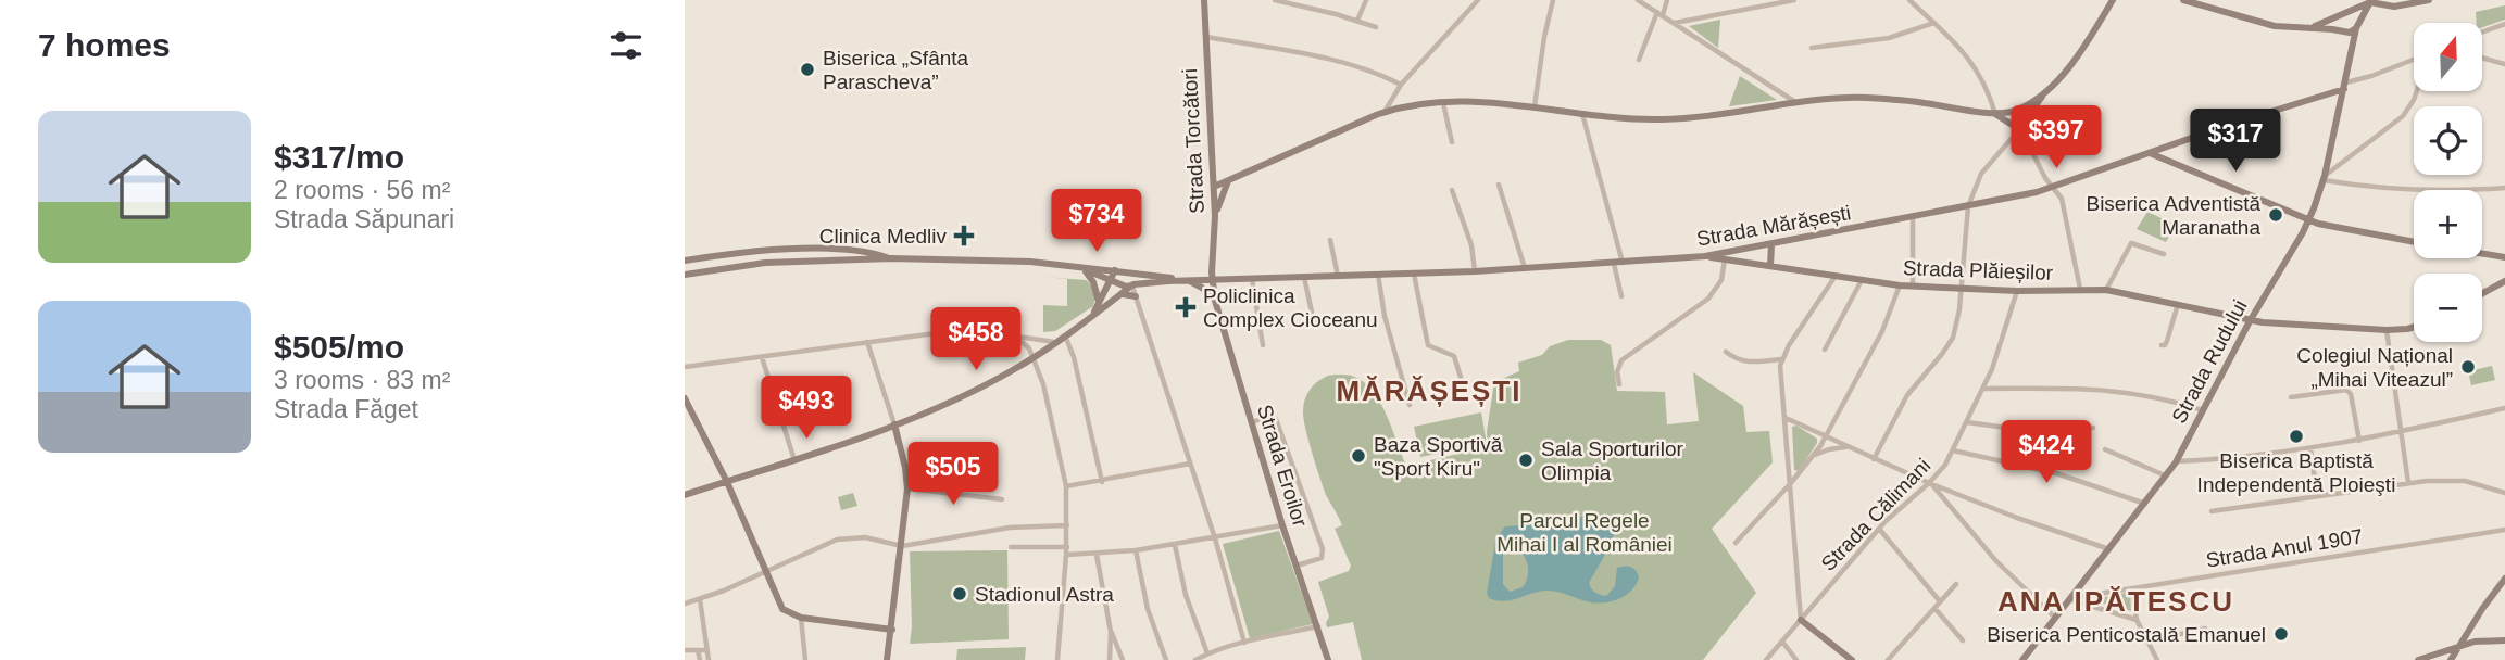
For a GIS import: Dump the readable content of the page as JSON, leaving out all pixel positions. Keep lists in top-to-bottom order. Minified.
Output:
{"streets":{"main road":["Strada Torcători","Strada Mărășești","Strada Plăieșilor","Strada Rudului","Strada Eroilor"],"street":["Strada Călimani","Strada Anul 1907"]},"crossings":[["Strada Torcători","Strada Mărășești"],["Strada Torcători","Strada Eroilor"],["Strada Mărășești","Strada Plăieșilor"],["Strada Mărășești","Strada Rudului"],["Strada Mărășești","Strada Eroilor"],["Strada Plăieșilor","Strada Rudului"],["Strada Plăieșilor","Strada Călimani"],["Strada Rudului","Strada Anul 1907"]],"districts":["MĂRĂȘEȘTI","ANA IPĂTESCU"],"parks":["Parcul Regele Mihai I al României"],"places":{"other":["Biserica „Sfânta Parascheva”","Biserica Adventistă Maranatha","Colegiul Național „Mihai Viteazul”","Biserica Baptistă Independentă Ploieşti","Baza Sportivă \"Sport Kiru\"","Sala Sporturilor Olimpia","Stadionul Astra","Biserica Penticostală Emanuel"],"health":["Clinica Medliv","Policlinica Complex Cioceanu"]},"north":"top","page":{"heading":"7 homes","map_buttons":["+","−"],"list":[{"name":"$317/mo","note":"2 rooms · 56 m² · Strada Săpunari"},{"name":"$505/mo","note":"3 rooms · 83 m² · Strada Făget"}],"price":["$397","$317","$734","$458","$493","$424","$505"]}}
